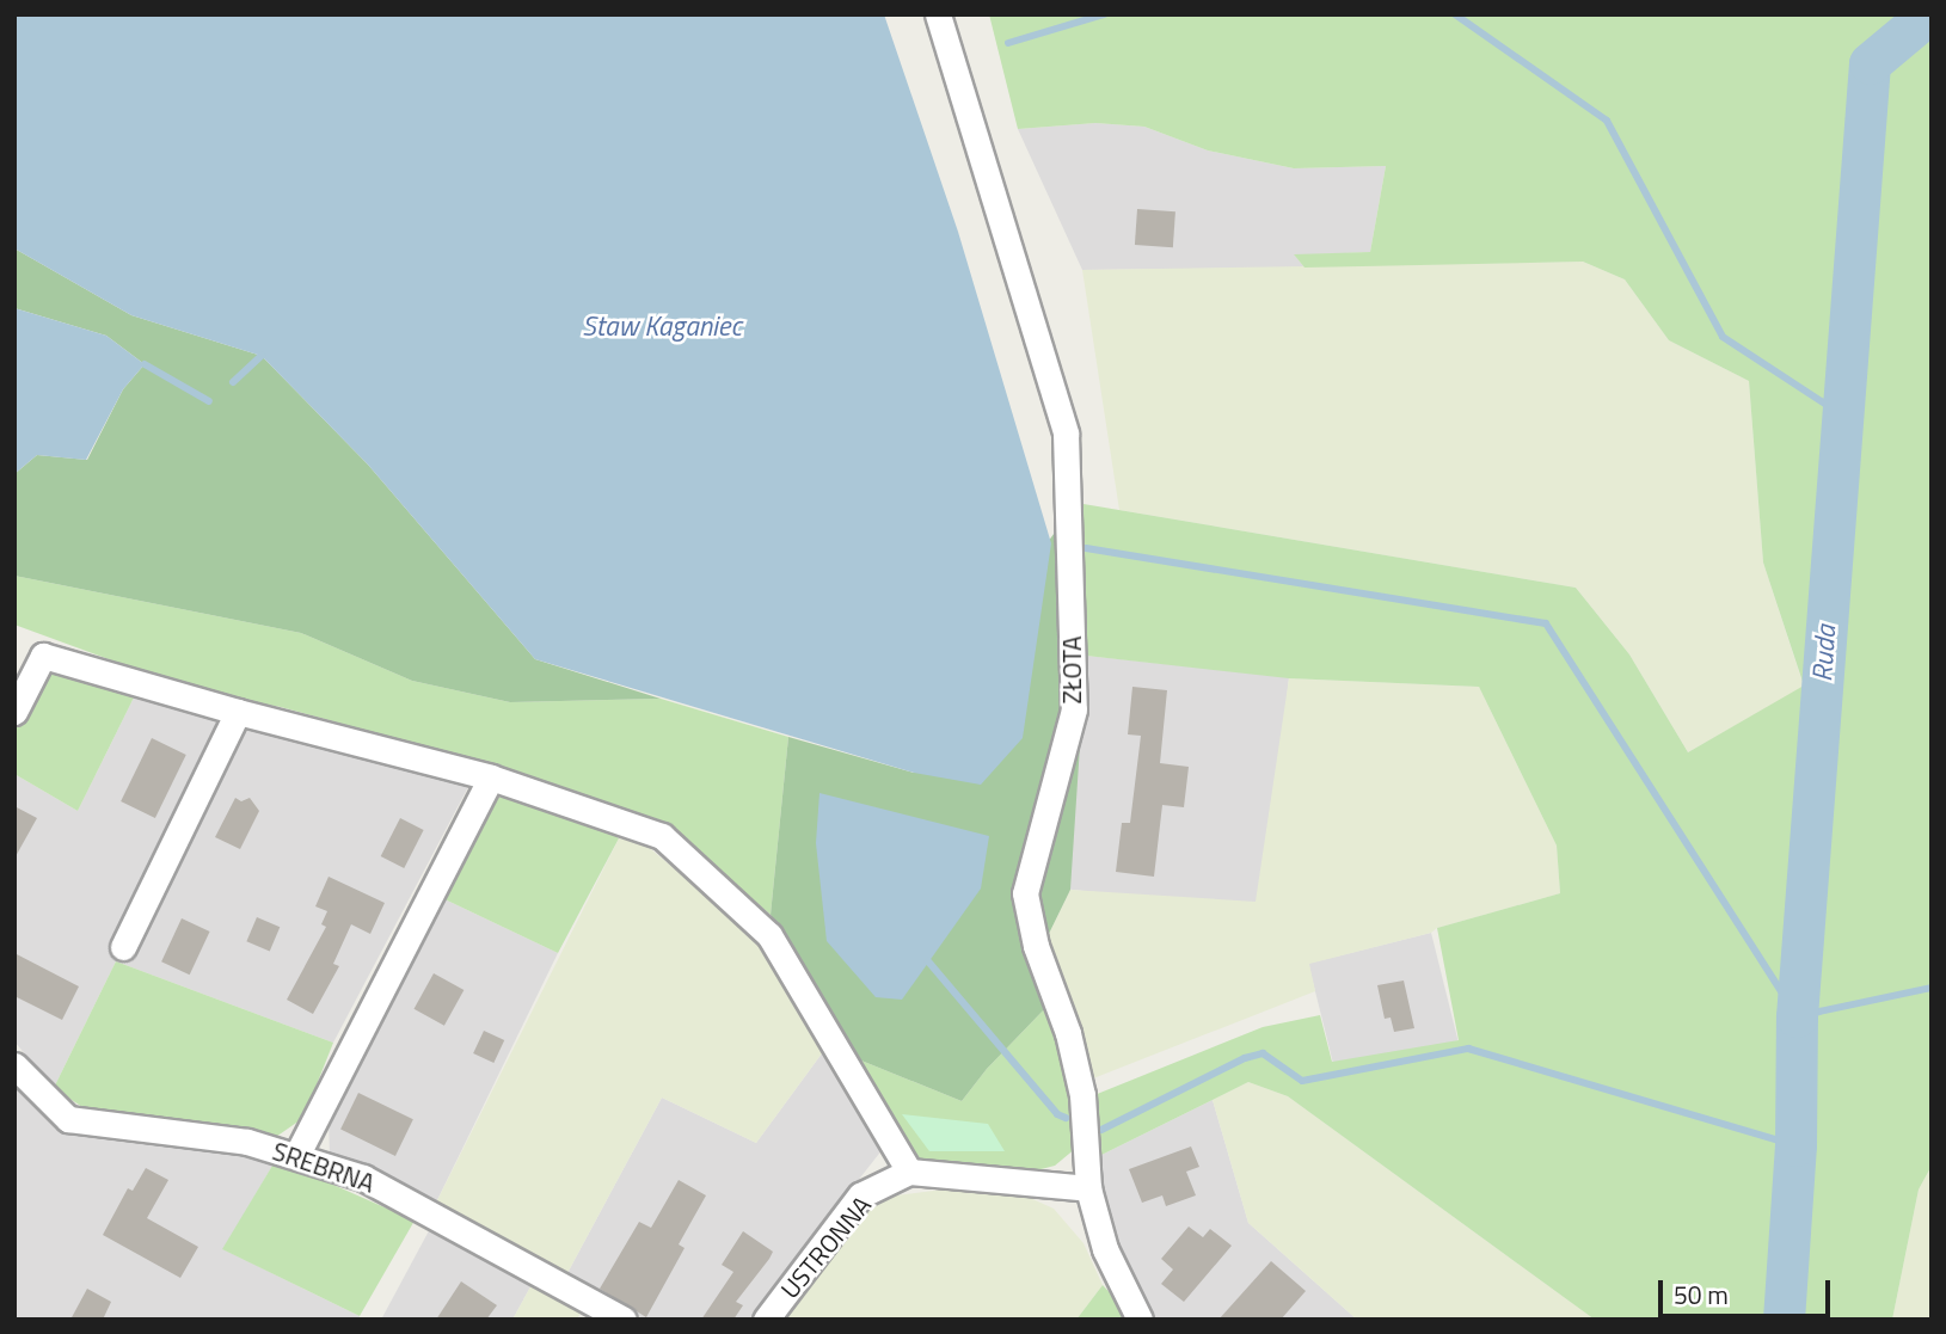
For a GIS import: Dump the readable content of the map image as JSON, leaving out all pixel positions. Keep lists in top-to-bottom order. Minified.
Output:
{"streets":{"street":["ZŁOTA","SREBRNA","USTRONNA"]},"water":["Staw Kaganiec","Ruda"],"scale_bar":"50 m"}
